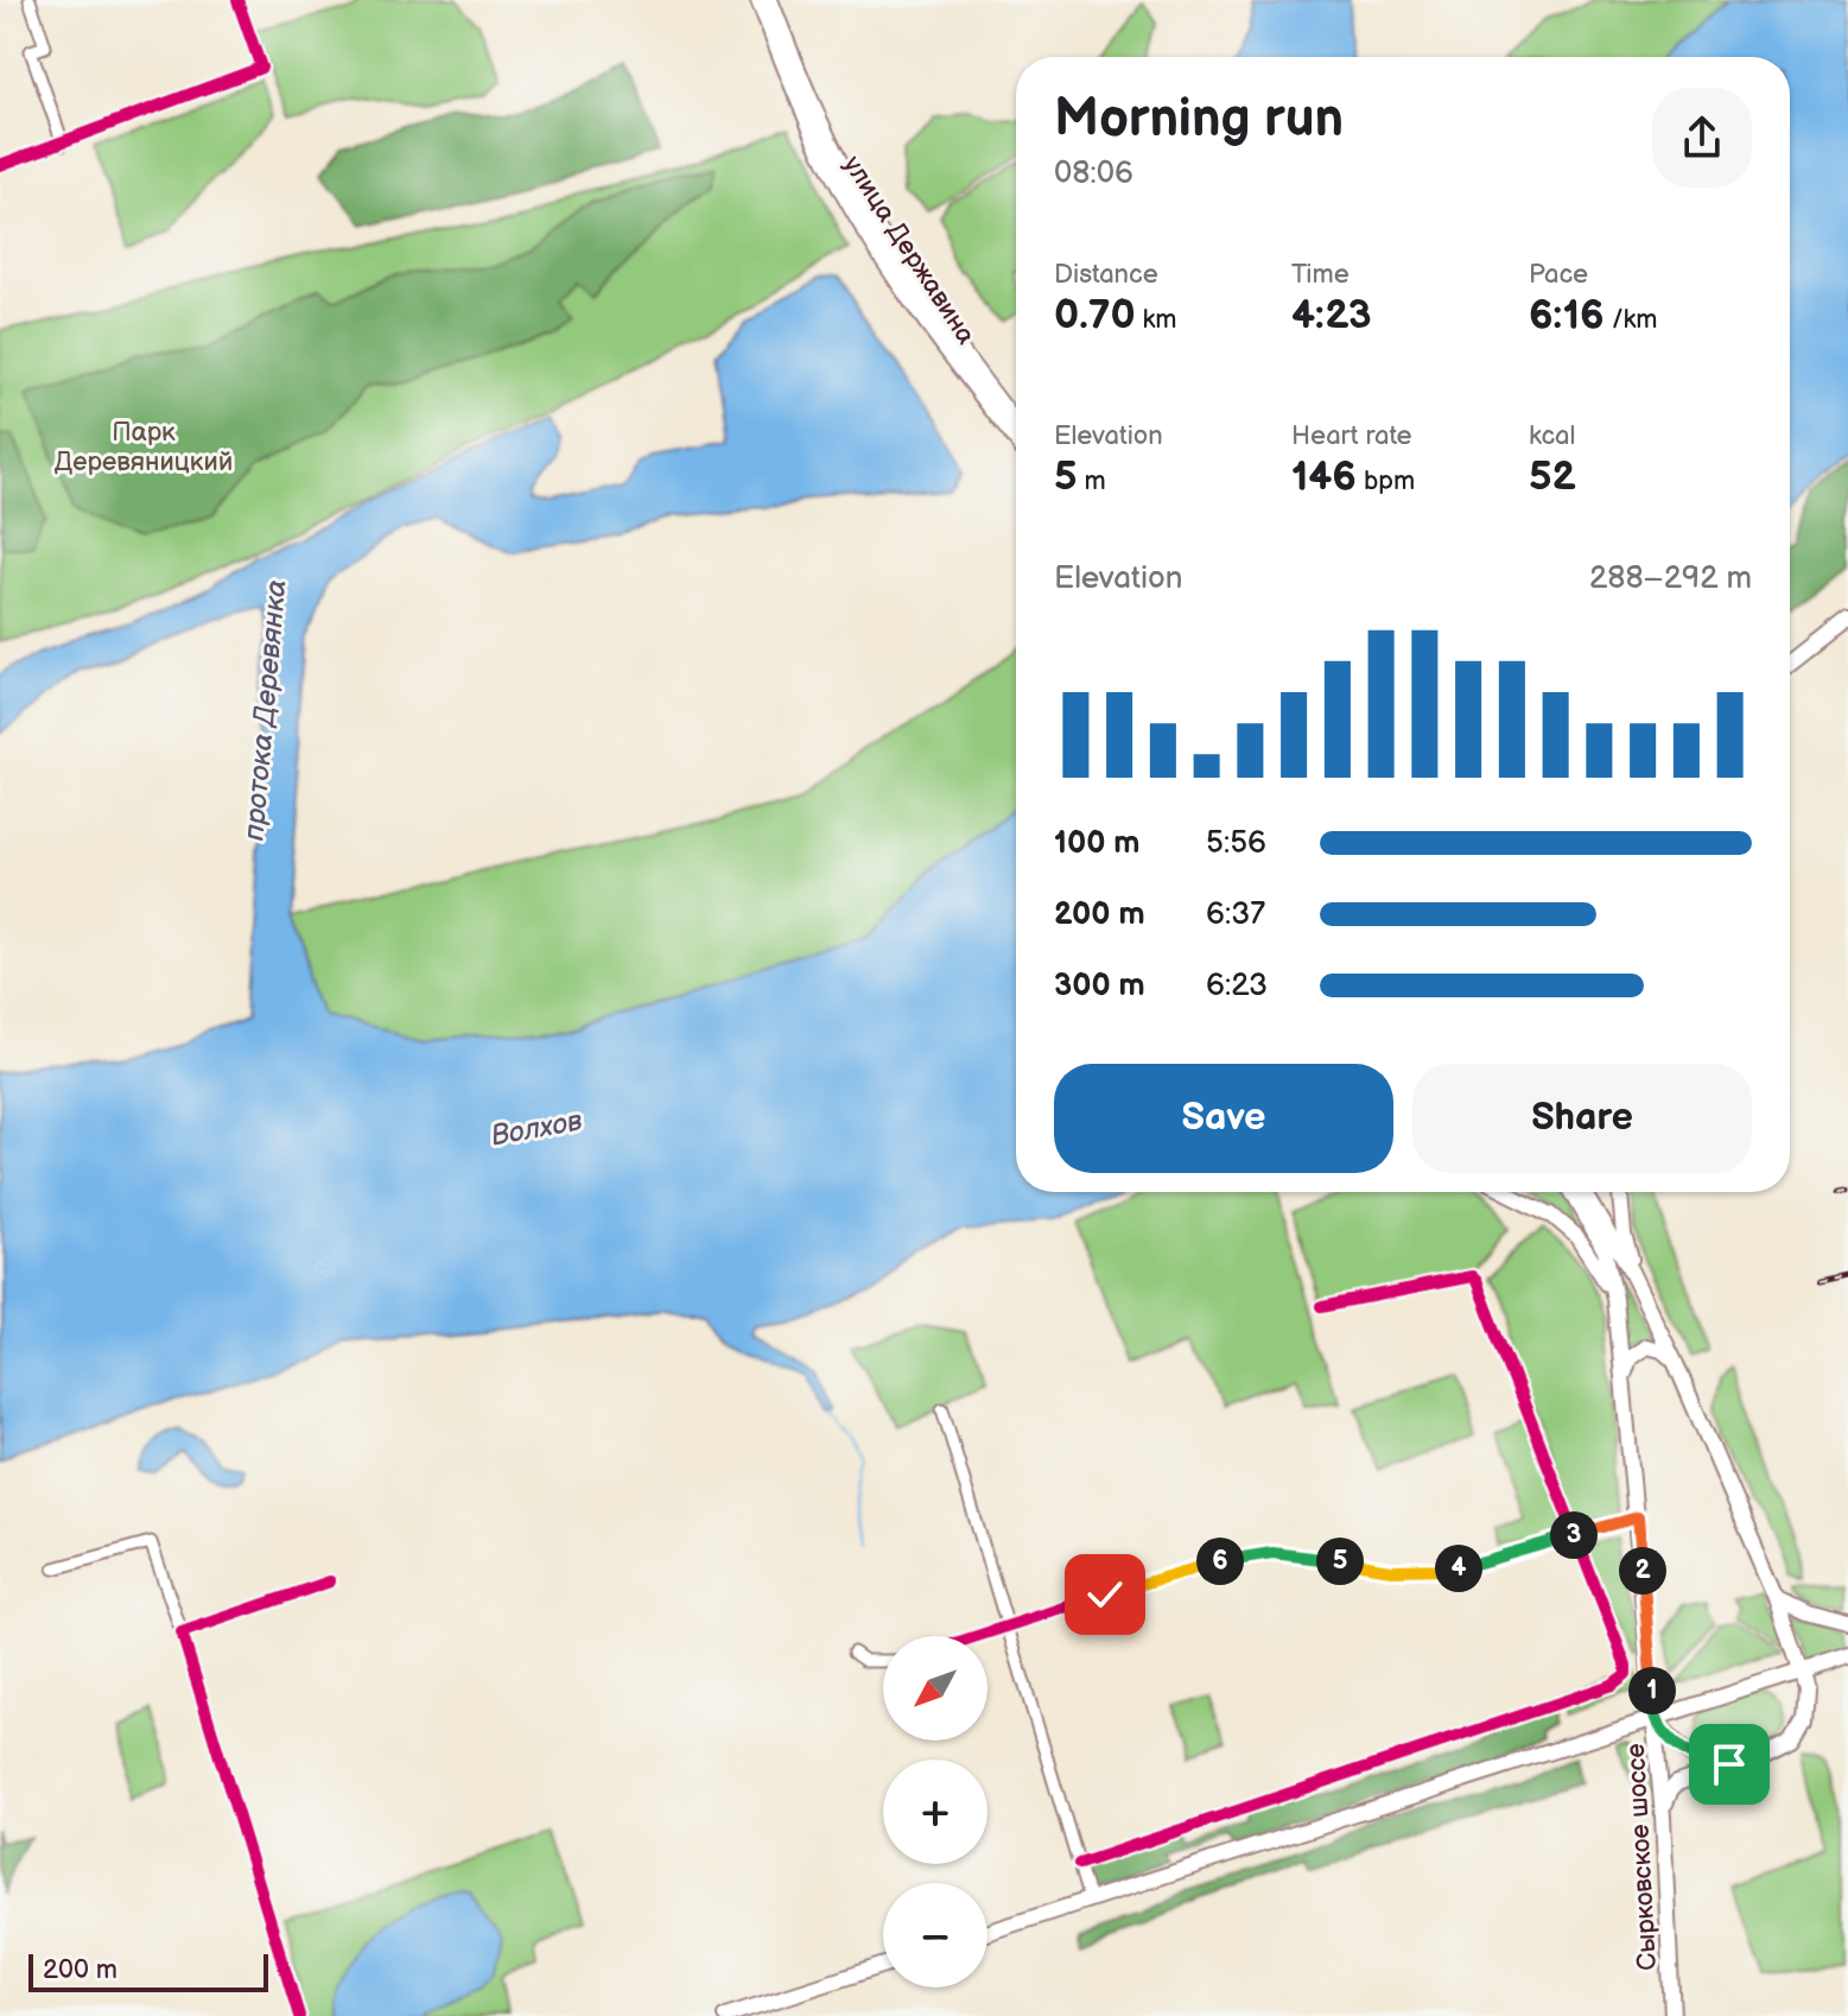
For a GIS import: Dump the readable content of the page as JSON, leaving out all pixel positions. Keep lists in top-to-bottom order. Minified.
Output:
{"streets":{"main road":["улица Державина","Сырковское шоссе"]},"water":["протока Деревянка","Волхов"],"parks":["Парк Деревяницкий"],"scale_bar":"200 m","north":"bottom left","page":{"heading":["Morning run","08:06"],"stats":[["Distance","0.70 km"],["Time","4:23"],["Pace","6:16 /km"],["Elevation","5 m"],["Heart rate","146 bpm"],["kcal","52"]],"chart":["Elevation","288–292 m"],"list":[{"name":"100 m","note":"5:56"},{"name":"200 m","note":"6:37"},{"name":"300 m","note":"6:23"}],"buttons":["Save","Share"],"pins":["3","5","6","4","2","1"],"map_buttons":["+","−"],"scale":"200 m"}}
